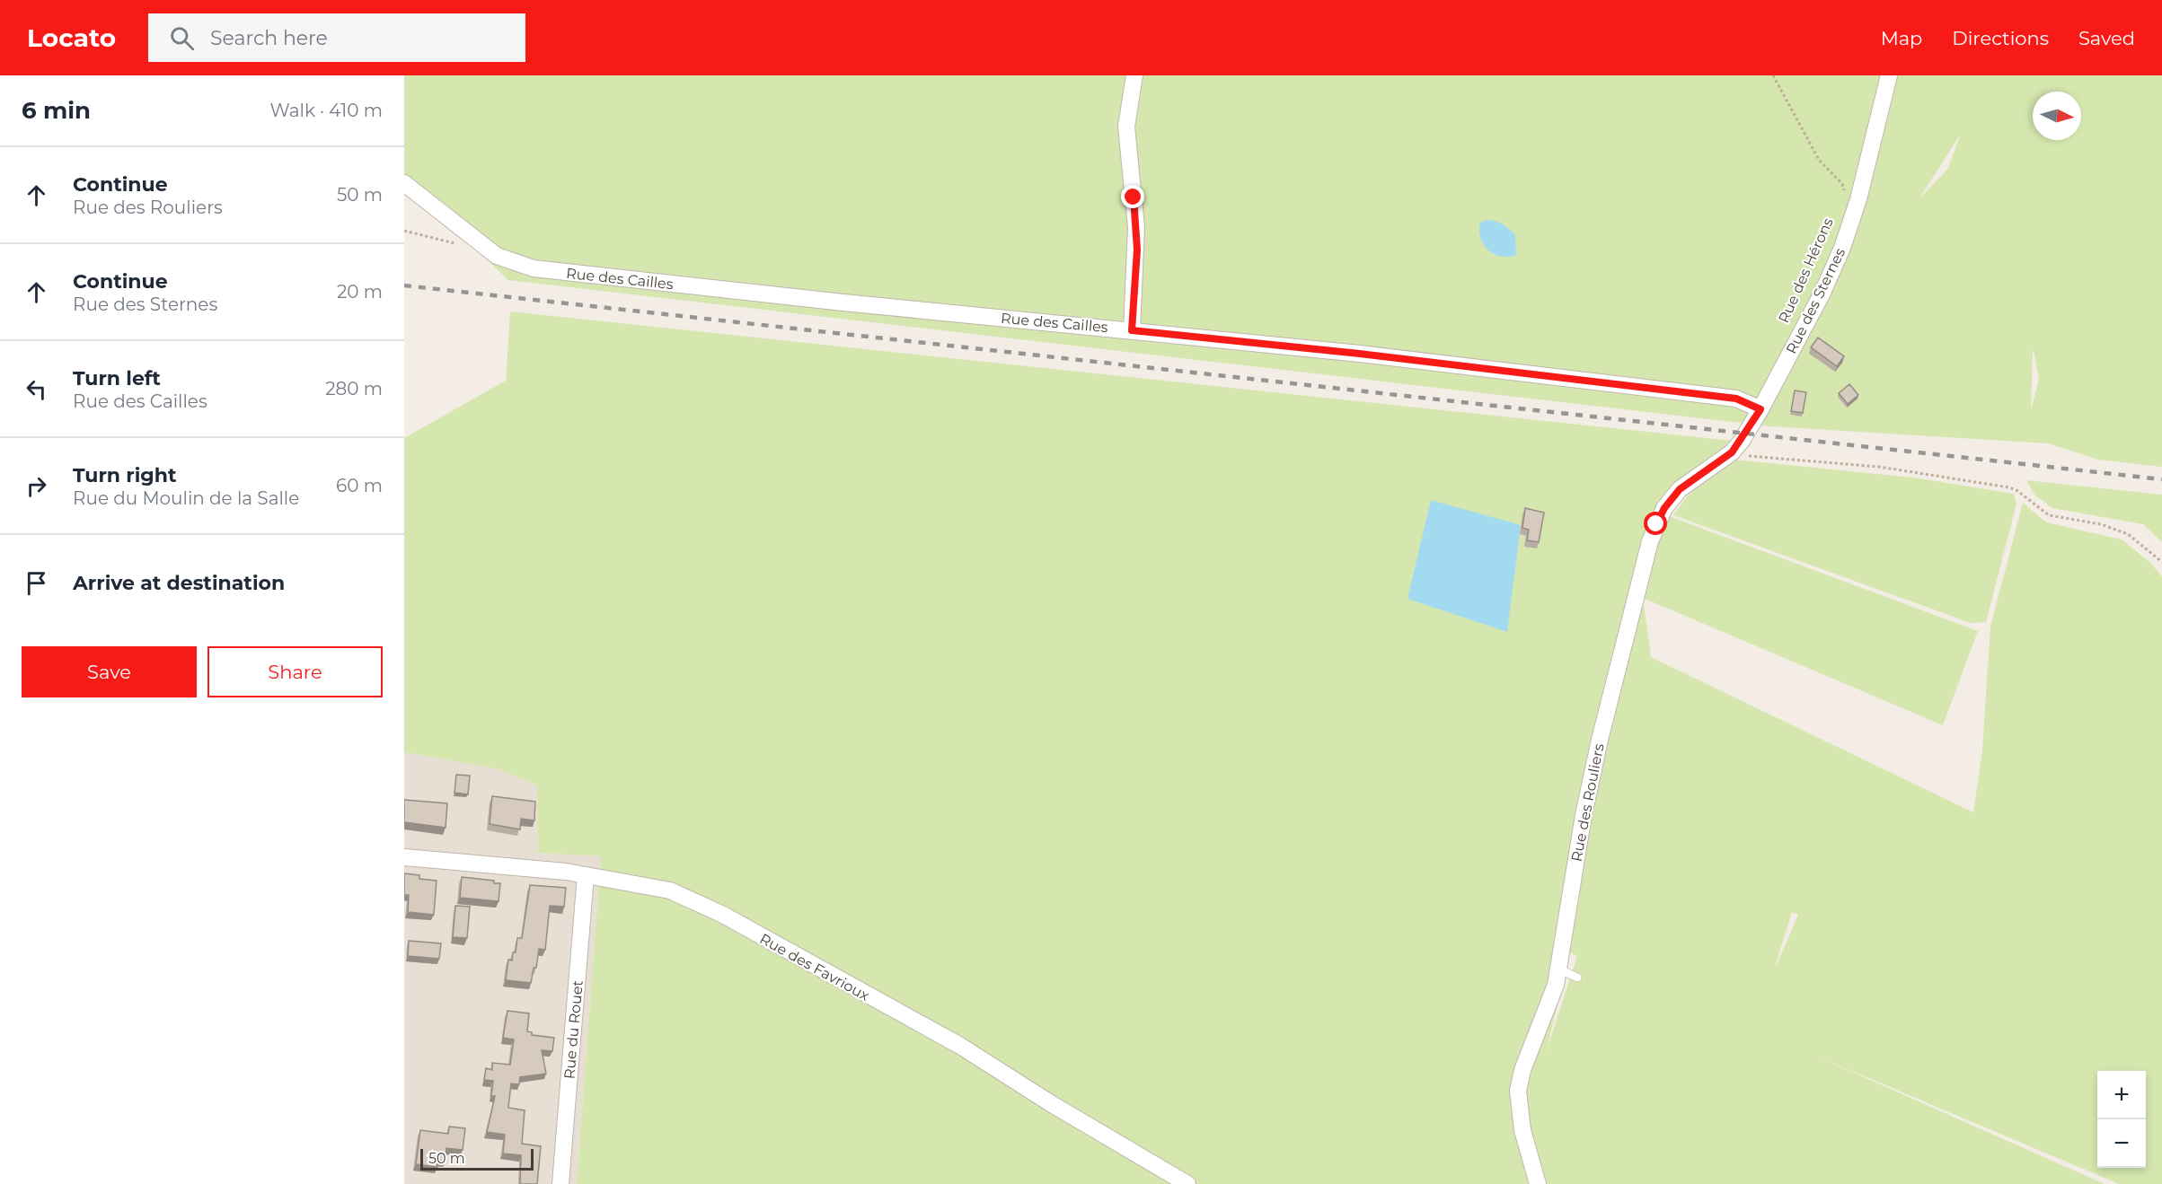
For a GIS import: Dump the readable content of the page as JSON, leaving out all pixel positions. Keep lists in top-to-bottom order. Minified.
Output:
{"streets":{"street":["Rue des Cailles","Rue des Sternes","Rue des Rouliers","Rue des Favrioux","Rue du Rouet"]},"crossings":[["Rue des Cailles","Rue des Sternes"],["Rue des Sternes","Rue des Rouliers"],["Rue des Favrioux","Rue du Rouet"]],"scale_bar":"50 m","north":"right","page":{"header":"Locato","search":"Search here","nav":["Map","Directions","Saved"],"heading":["6 min","Walk · 410 m"],"list":[["Continue","Rue des Rouliers","50 m"],["Continue","Rue des Sternes","20 m"],["Turn left","Rue des Cailles","280 m"],["Turn right","Rue du Moulin de la Salle","60 m"],"Arrive at destination"],"buttons":["Save","Share"],"map_buttons":["+","−"],"scale":"50 m"}}
